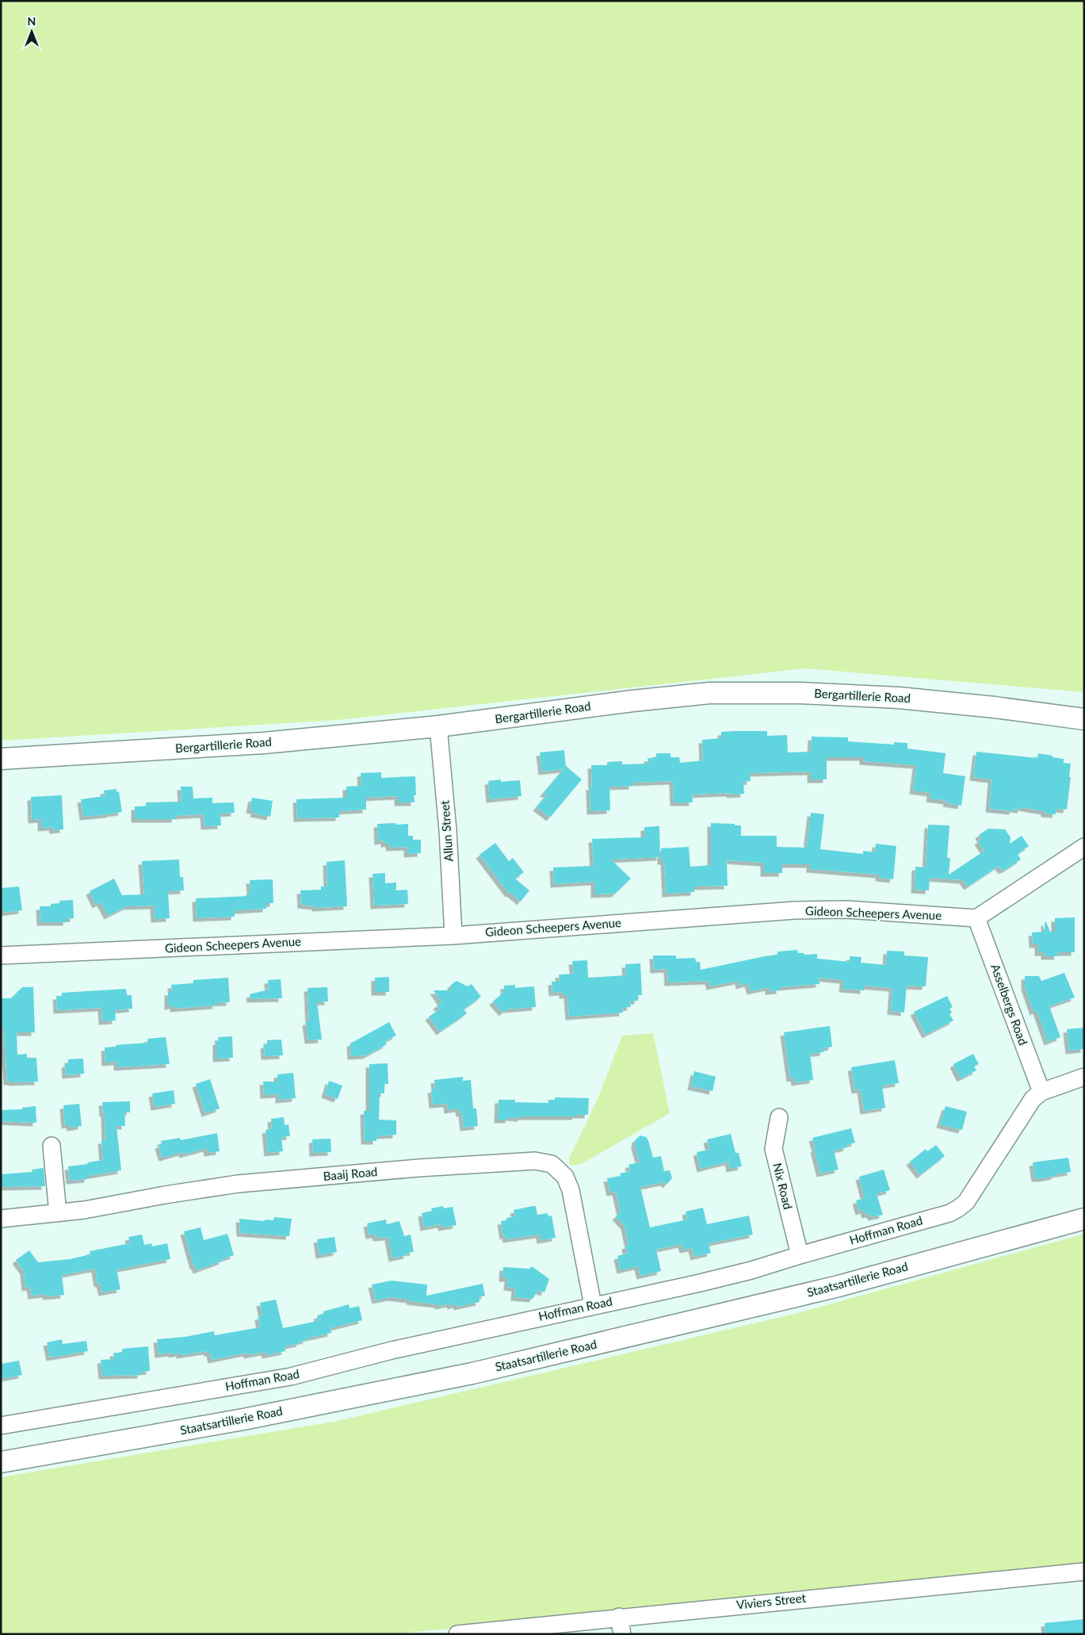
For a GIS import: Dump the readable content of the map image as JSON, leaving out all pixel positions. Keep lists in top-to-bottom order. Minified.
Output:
{"streets":{"street":["Bergartillerie Road","Allun Street","Gideon Scheepers Avenue","Asselbergs Road","Baaij Road","Nix Road","Hoffman Road","Staatsartillerie Road","Viviers Street"]},"crossings":[["Bergartillerie Road","Allun Street"],["Allun Street","Gideon Scheepers Avenue"],["Gideon Scheepers Avenue","Asselbergs Road"],["Asselbergs Road","Hoffman Road"],["Baaij Road","Hoffman Road"],["Nix Road","Hoffman Road"]],"north":"top"}
